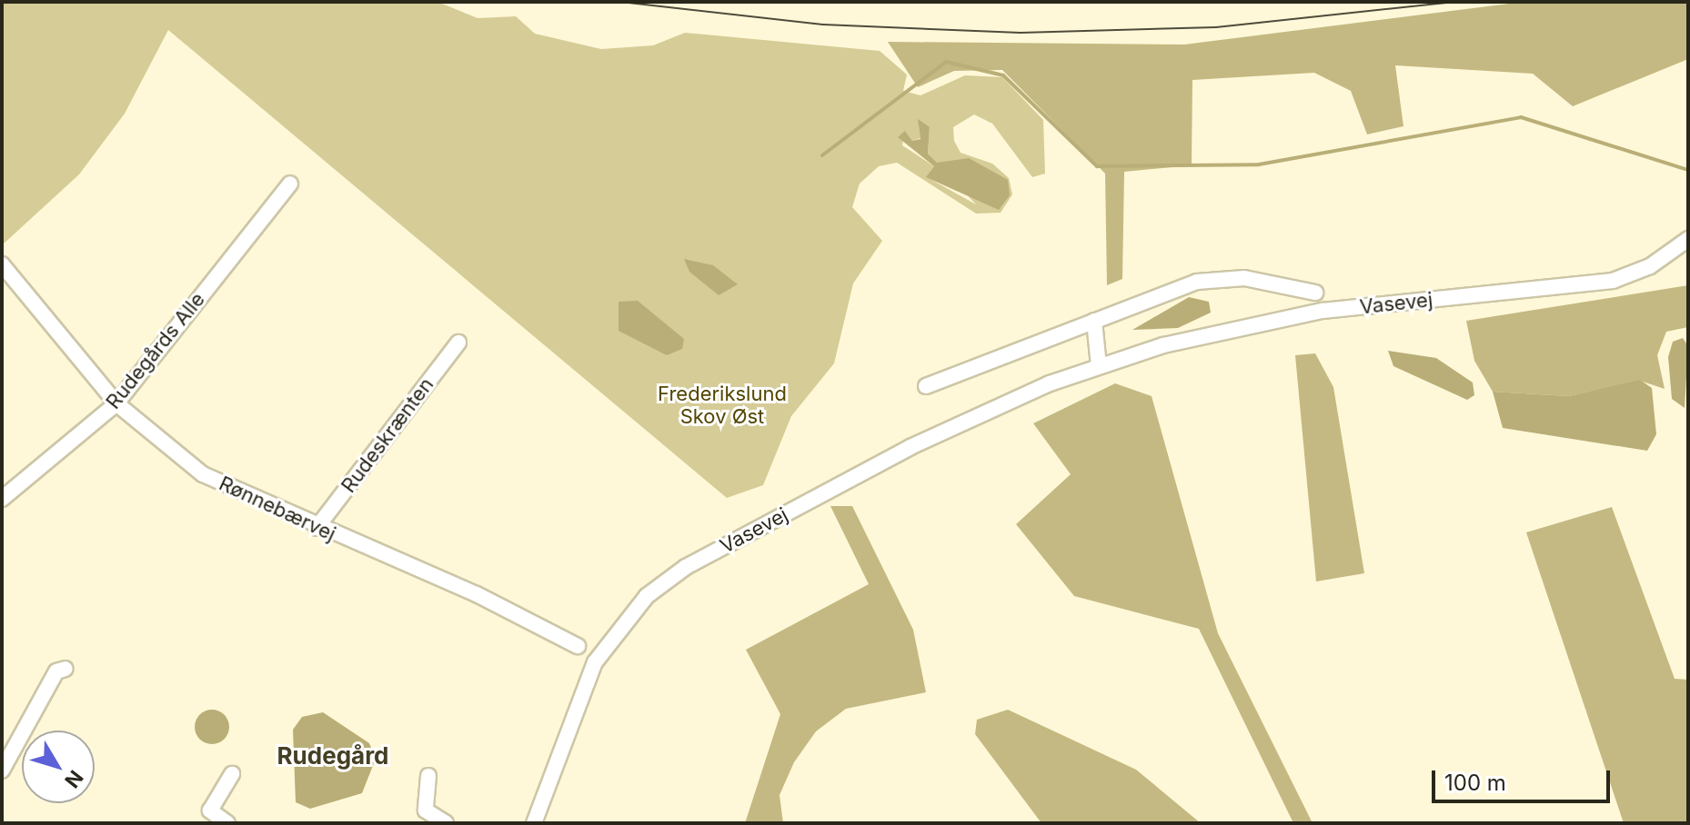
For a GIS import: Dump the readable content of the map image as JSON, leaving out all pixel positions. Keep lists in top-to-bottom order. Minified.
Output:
{"streets":{"street":["Vasevej","Rudegårds Alle","Rudeskrænten","Rønnebærvej"]},"crossings":[["Rudegårds Alle","Rønnebærvej"],["Rudeskrænten","Rønnebærvej"]],"districts":["Rudegård"],"parks":["Frederikslund Skov Øst"],"scale_bar":"100 m","north":"bottom right"}
